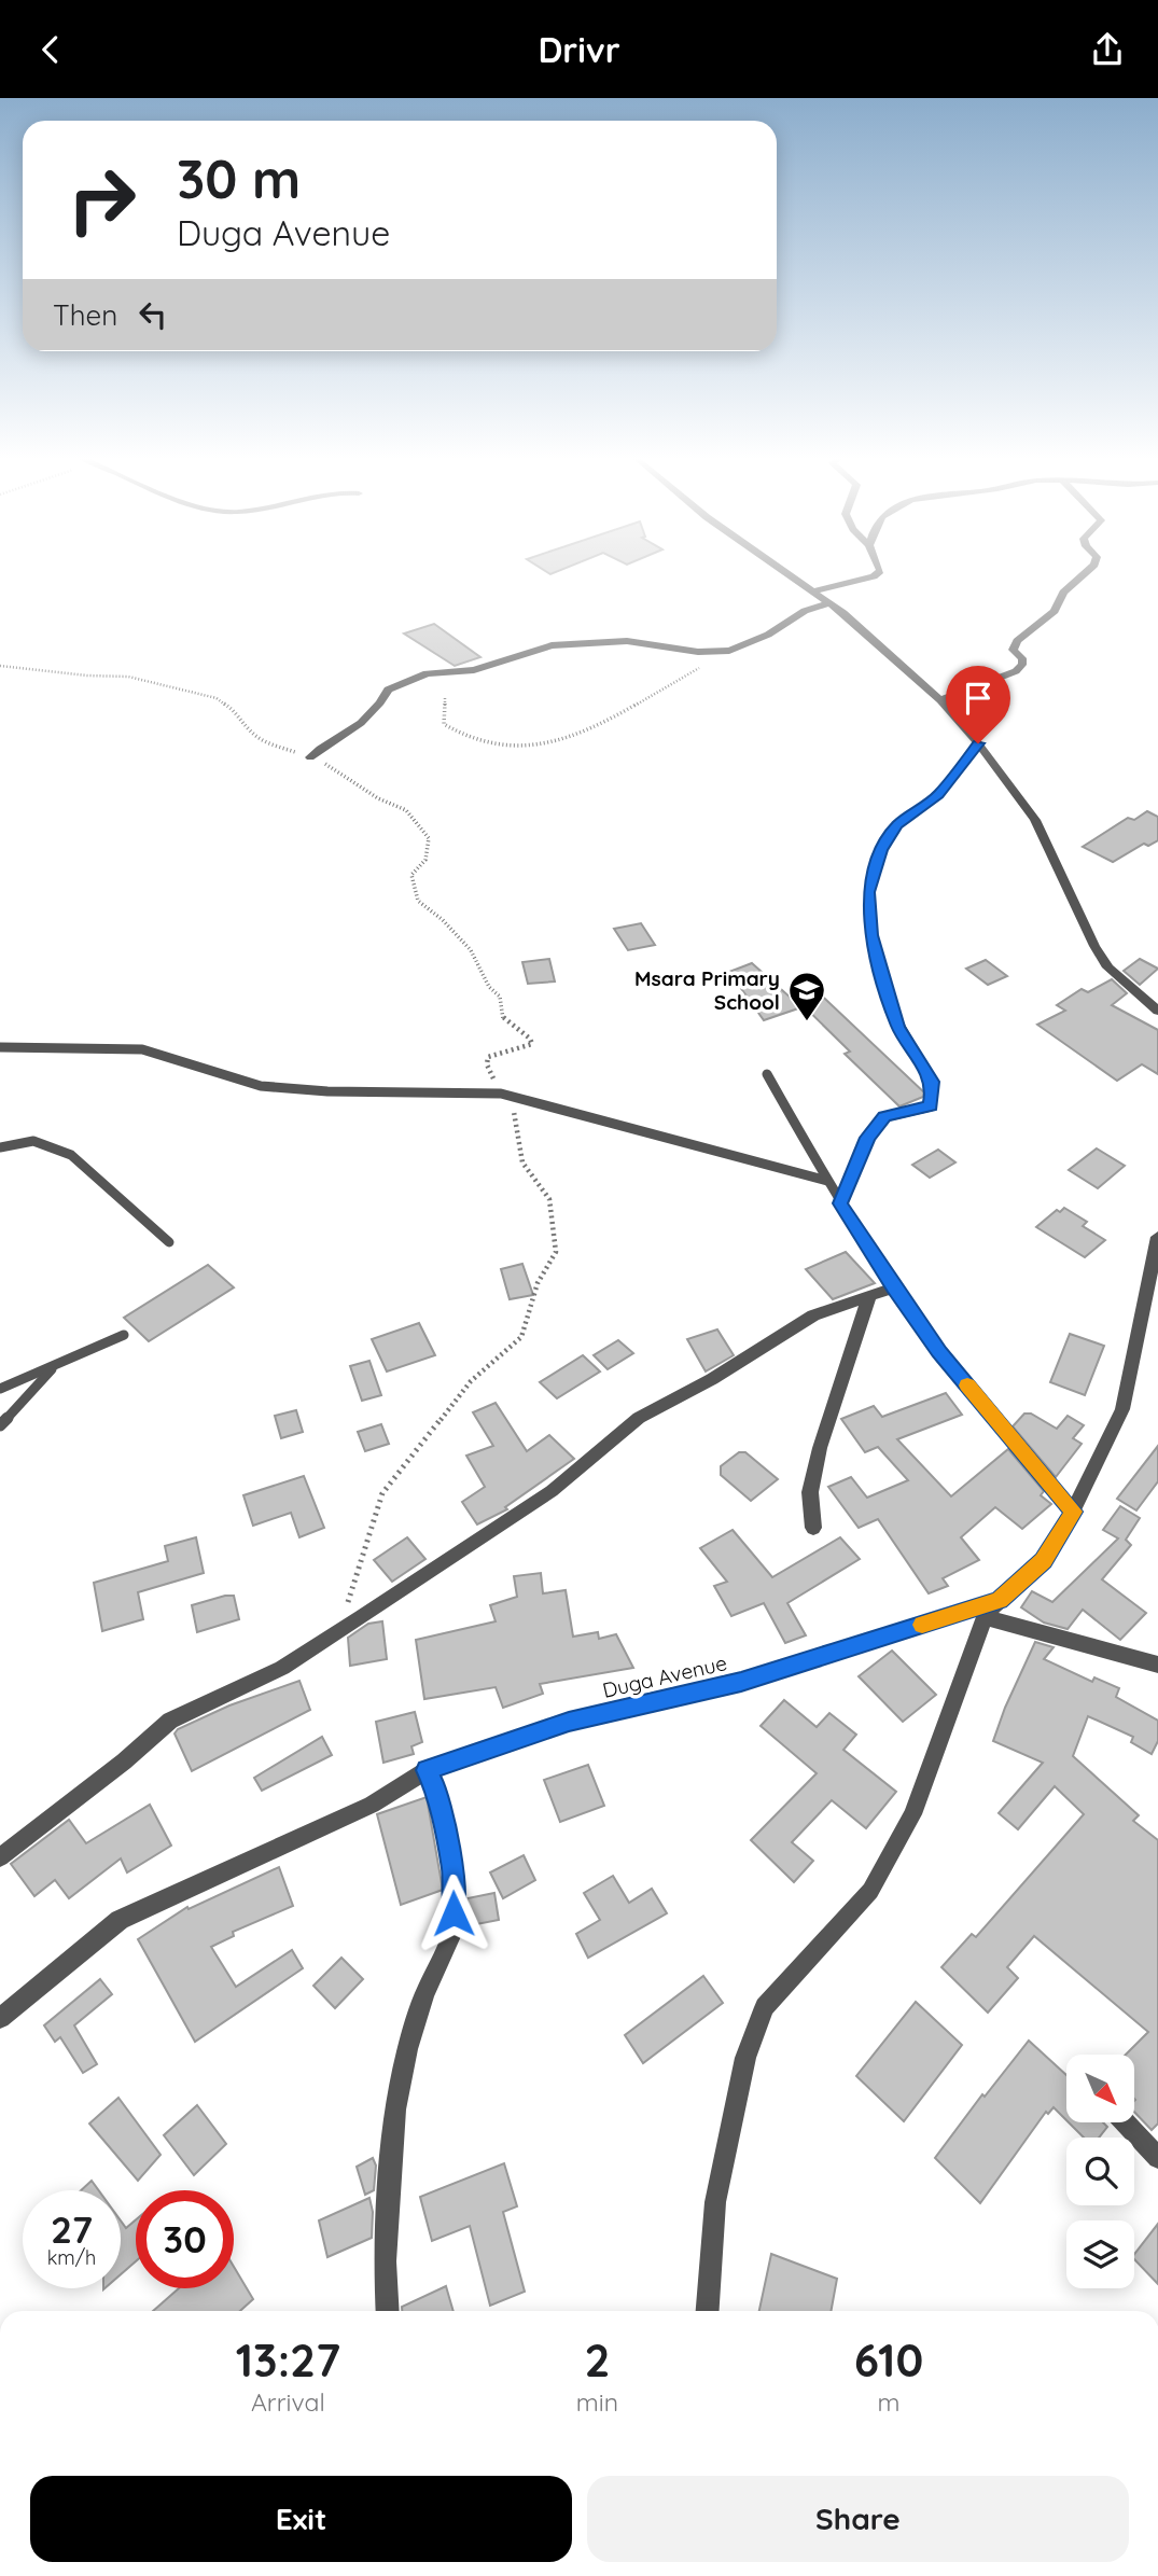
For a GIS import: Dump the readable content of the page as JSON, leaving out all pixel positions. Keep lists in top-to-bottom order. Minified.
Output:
{"streets":{"street":["Duga Avenue"]},"places":{"school or university":["Msara Primary School"]},"north":"bottom right","page":{"header":"Drivr","turn":["30 m","Duga Avenue"],"then":"Then","speed":"27 km/h","limit":"30","eta":["13:27","Arrival","2","min","610","m"],"buttons":["Exit","Share"]}}
